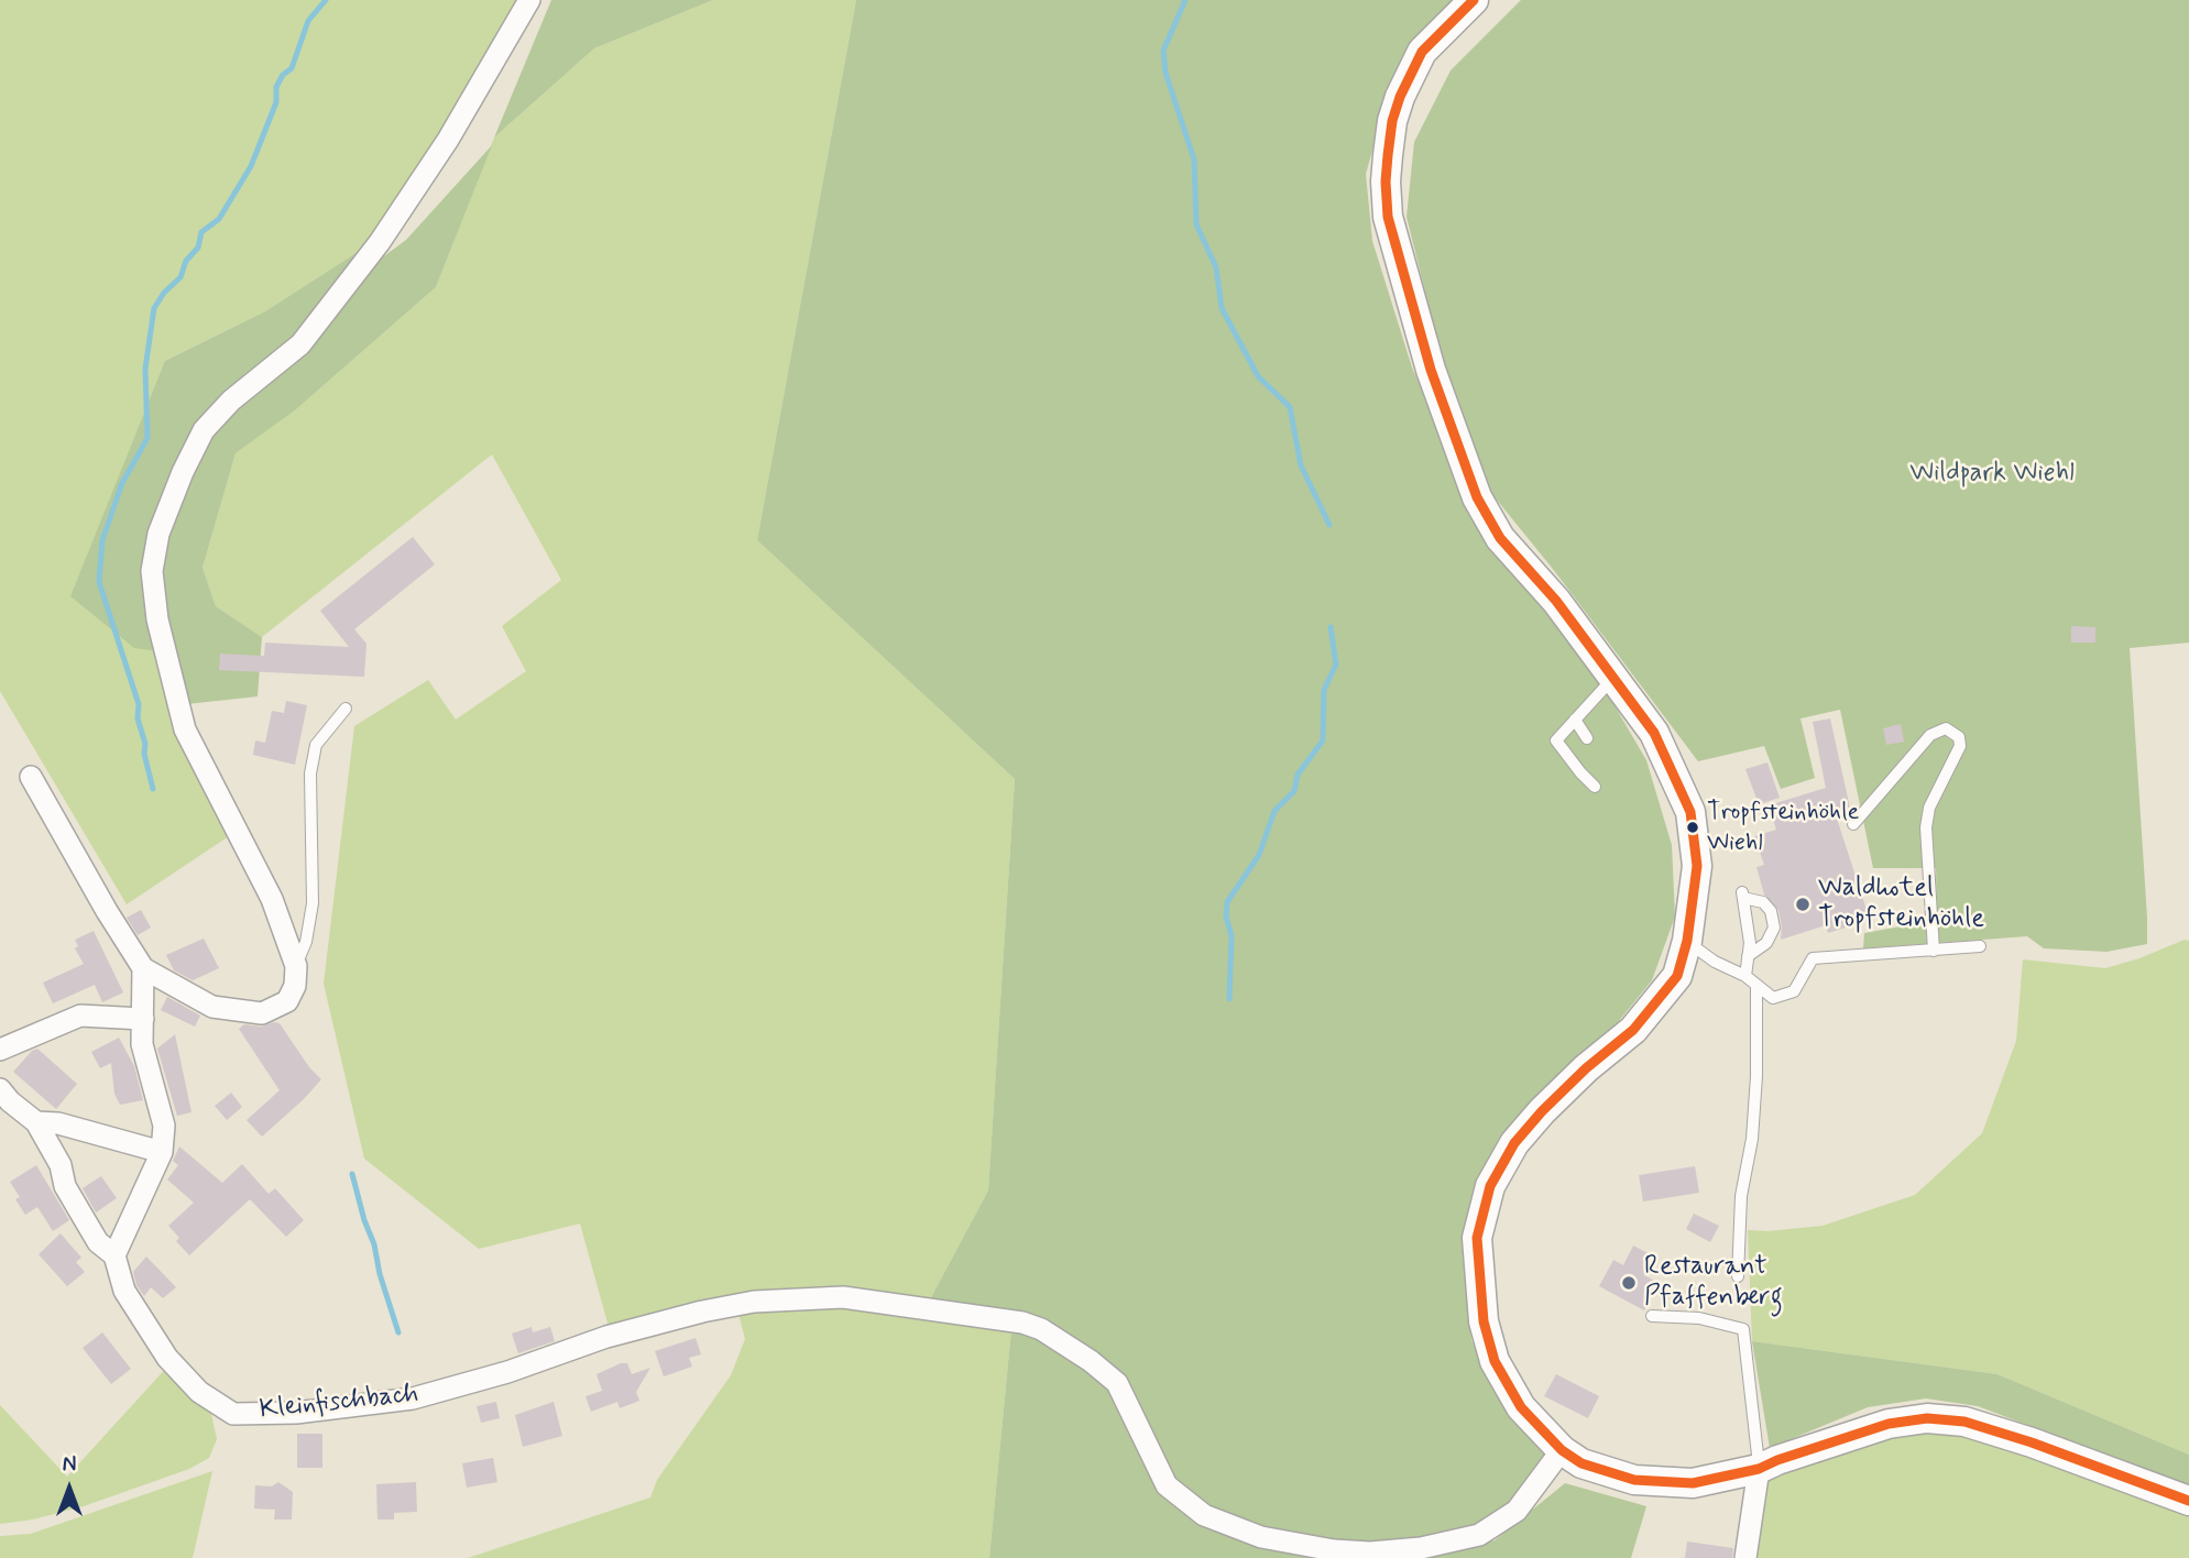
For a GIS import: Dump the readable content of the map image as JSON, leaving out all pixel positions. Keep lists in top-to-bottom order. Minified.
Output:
{"streets":{"street":["Kleinfischbach"]},"parks":["Wildpark Wiehl"],"places":["Tropfsteinhöhle Wiehl","Waldhotel Tropfsteinhöhle","Restaurant Pfaffenberg"],"north":"top"}
